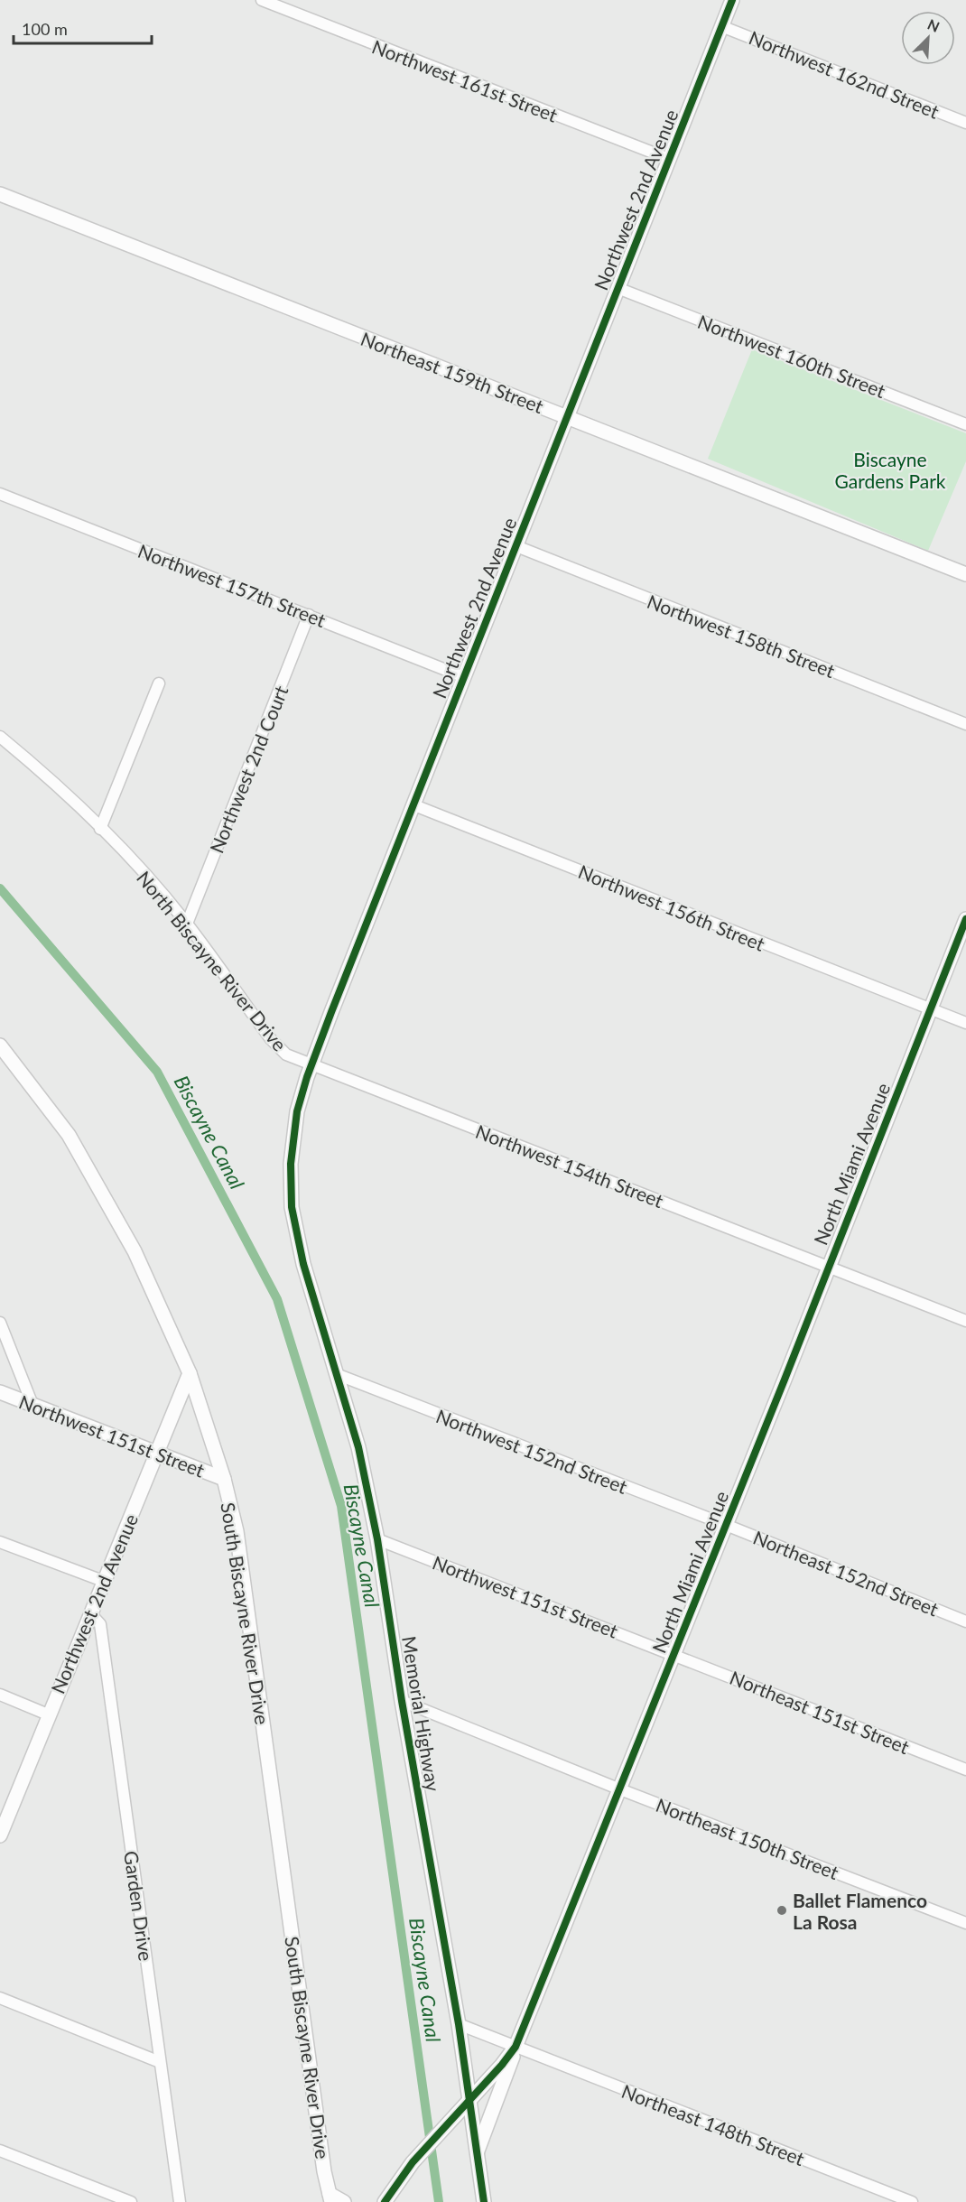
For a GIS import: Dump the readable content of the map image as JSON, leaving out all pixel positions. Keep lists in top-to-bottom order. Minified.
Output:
{"streets":{"street":["Northwest 162nd Street","Northwest 161st Street","Northwest 2nd Avenue","Northwest 160th Street","Northeast 159th Street","Northwest 157th Street","Northwest 158th Street","Northwest 2nd Court","Northwest 156th Street","North Biscayne River Drive","North Miami Avenue","Northwest 154th Street","Northwest 151st Street","Northwest 152nd Street","Northeast 152nd Street","South Biscayne River Drive","Northeast 151st Street","Memorial Highway","Northeast 150th Street","Garden Drive","Northeast 148th Street"]},"crossings":[["Northwest 162nd Street","Northwest 2nd Avenue"],["Northwest 161st Street","Northwest 2nd Avenue"],["Northwest 2nd Avenue","Northwest 160th Street"],["Northwest 2nd Avenue","Northeast 159th Street"],["Northwest 2nd Avenue","Northwest 157th Street"],["Northwest 2nd Avenue","Northwest 158th Street"],["Northwest 2nd Avenue","Northwest 156th Street"],["Northwest 2nd Avenue","North Biscayne River Drive"],["Northwest 2nd Avenue","Northwest 154th Street"],["Northwest 2nd Avenue","Northwest 151st Street"],["Northwest 2nd Avenue","South Biscayne River Drive"],["Northwest 2nd Avenue","Memorial Highway"],["Northwest 2nd Avenue","Garden Drive"],["Northwest 157th Street","Northwest 2nd Court"],["Northwest 2nd Court","North Biscayne River Drive"],["Northwest 156th Street","North Miami Avenue"],["North Biscayne River Drive","Northwest 154th Street"],["North Miami Avenue","Northwest 154th Street"],["North Miami Avenue","Northwest 151st Street"],["North Miami Avenue","Northwest 152nd Street"],["North Miami Avenue","Northeast 152nd Street"],["North Miami Avenue","Northeast 151st Street"],["North Miami Avenue","Memorial Highway"],["North Miami Avenue","Northeast 150th Street"],["North Miami Avenue","Northeast 148th Street"],["Northwest 151st Street","South Biscayne River Drive"],["Northwest 151st Street","Northeast 151st Street"],["Northwest 151st Street","Memorial Highway"],["Northwest 152nd Street","Northeast 152nd Street"],["Northwest 152nd Street","Memorial Highway"],["Memorial Highway","Northeast 150th Street"],["Memorial Highway","Northeast 148th Street"]],"water":["Biscayne Canal"],"parks":["Biscayne Gardens Park"],"places":["Ballet Flamenco La Rosa"],"scale_bar":"100 m","north":"top right"}
